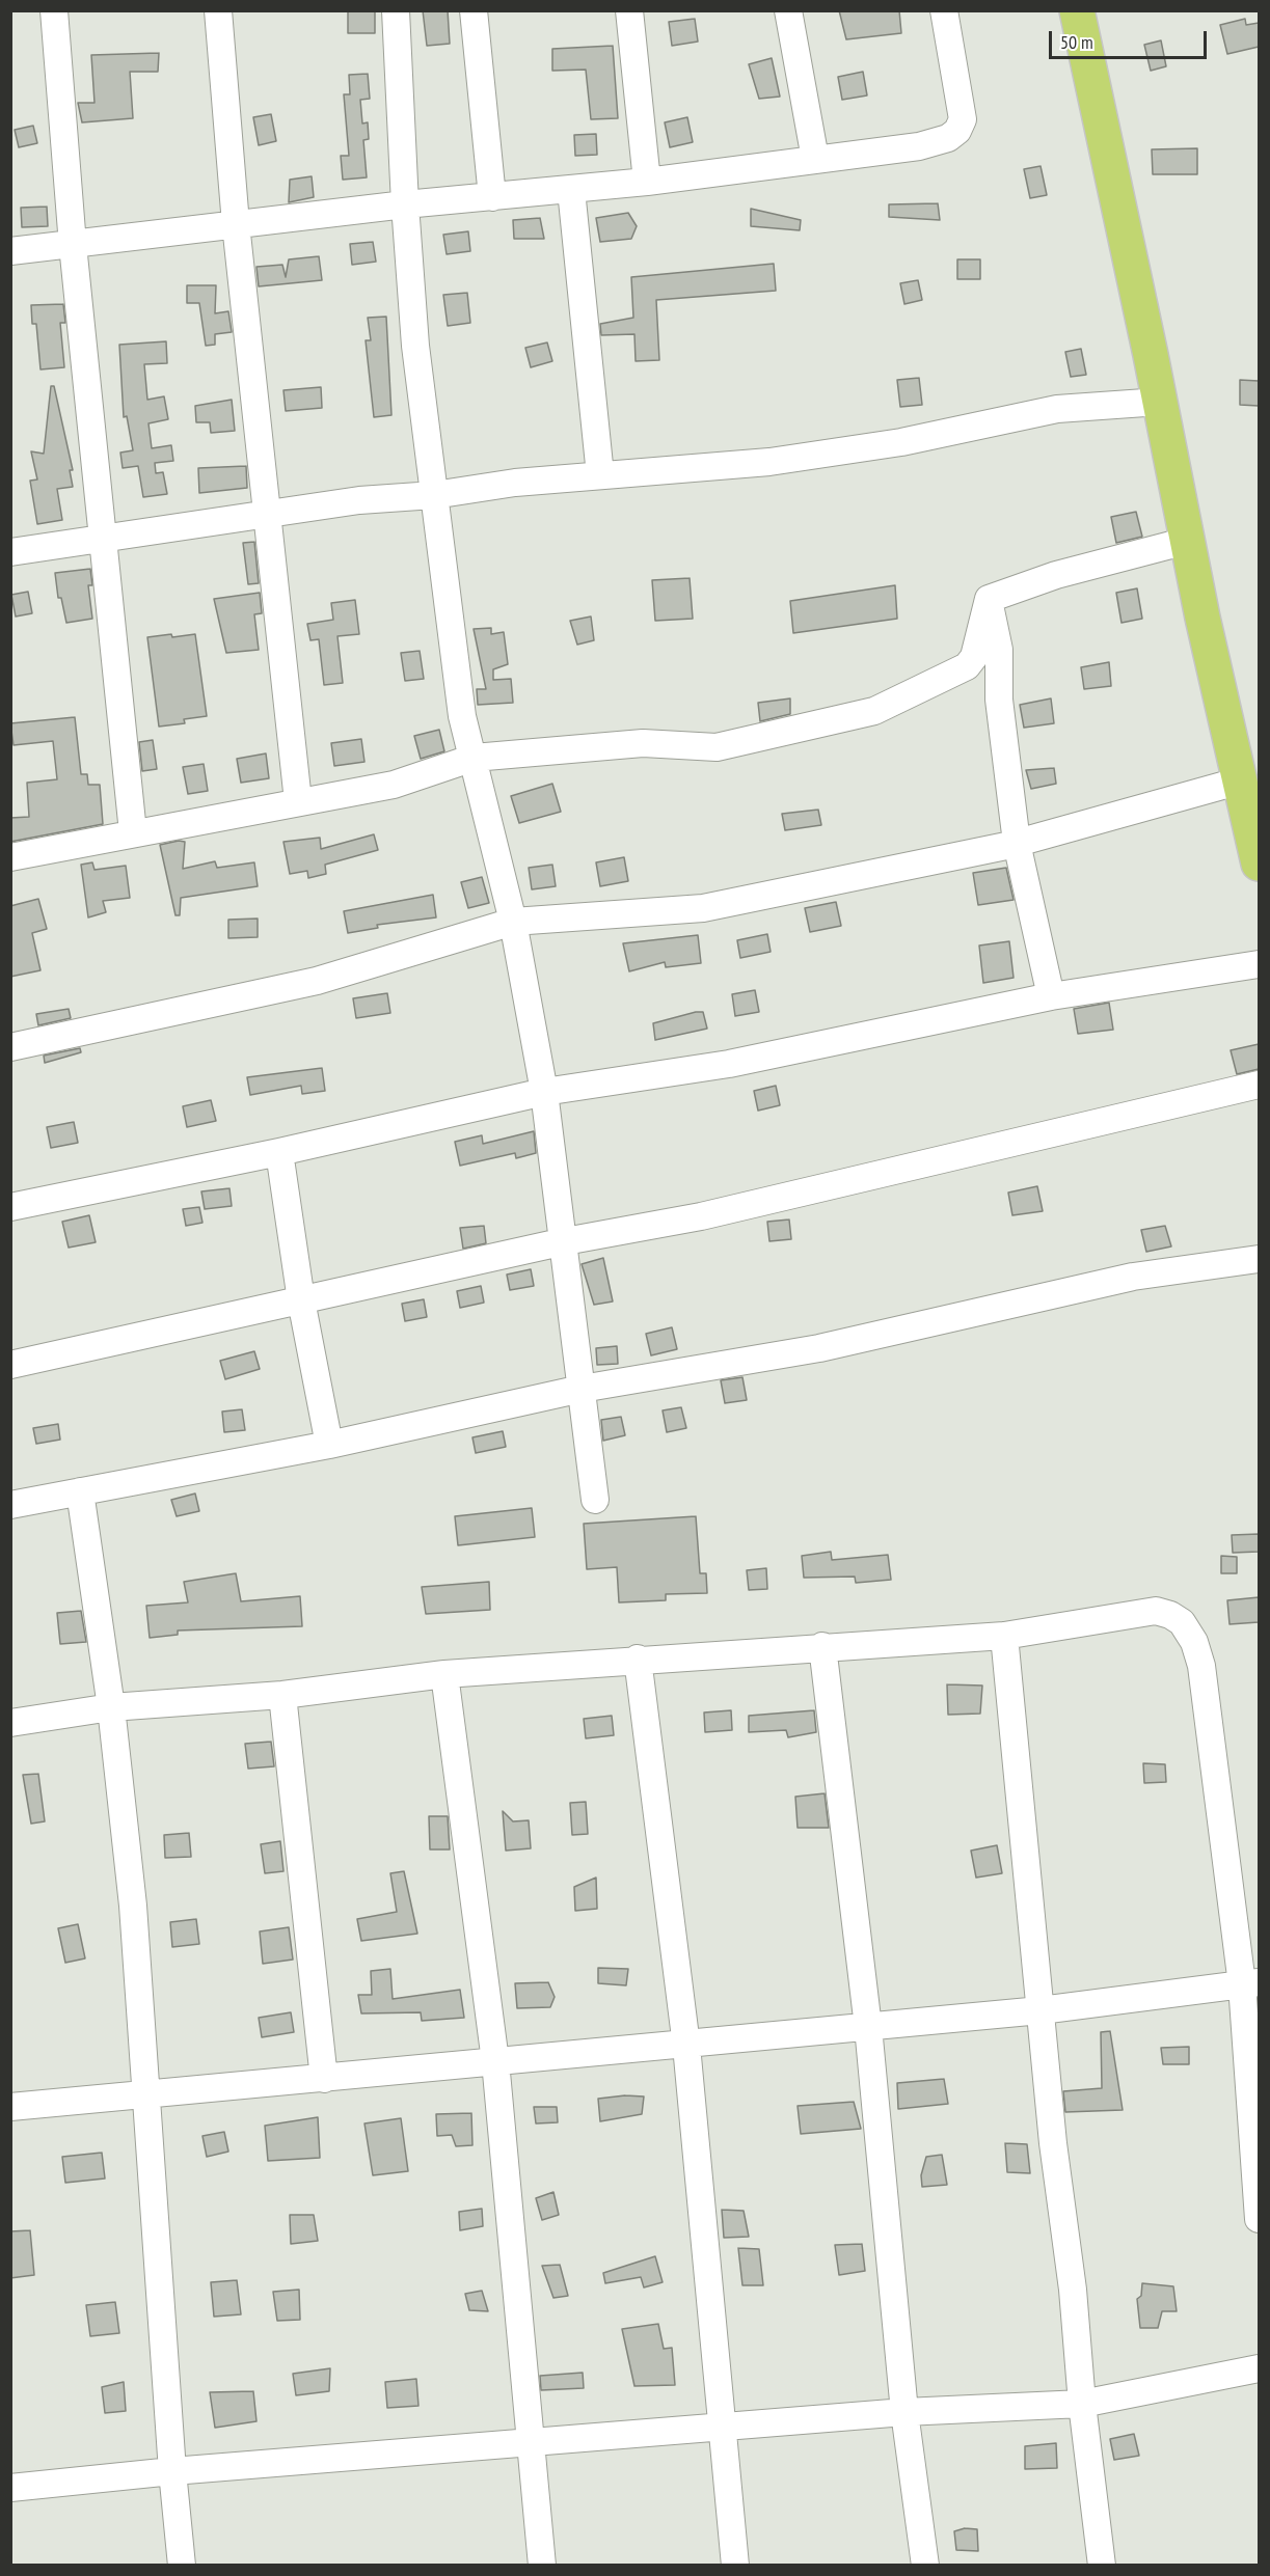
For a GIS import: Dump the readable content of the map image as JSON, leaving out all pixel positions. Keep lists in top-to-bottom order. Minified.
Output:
{"scale_bar":"50 m"}
